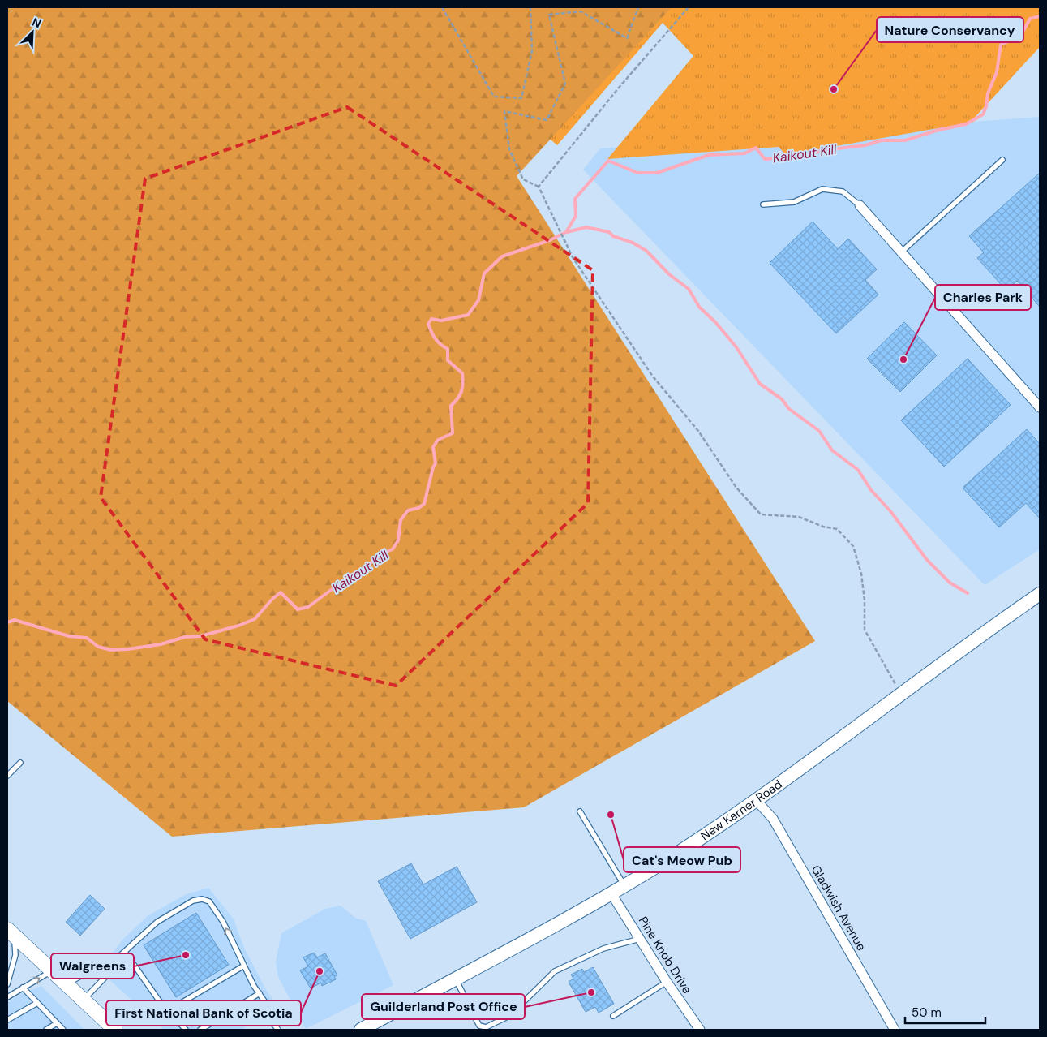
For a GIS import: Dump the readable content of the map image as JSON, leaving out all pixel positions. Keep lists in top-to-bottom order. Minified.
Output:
{"streets":{"main road":["New Karner Road"],"street":["Gladwish Avenue","Pine Knob Drive"]},"crossings":[["New Karner Road","Gladwish Avenue"],["New Karner Road","Pine Knob Drive"]],"water":["Kaikout Kill"],"places":["Nature Conservancy","Charles Park","Cat's Meow Pub","Walgreens","First National Bank of Scotia","Guilderland Post Office"],"scale_bar":"50 m","north":"top right"}
